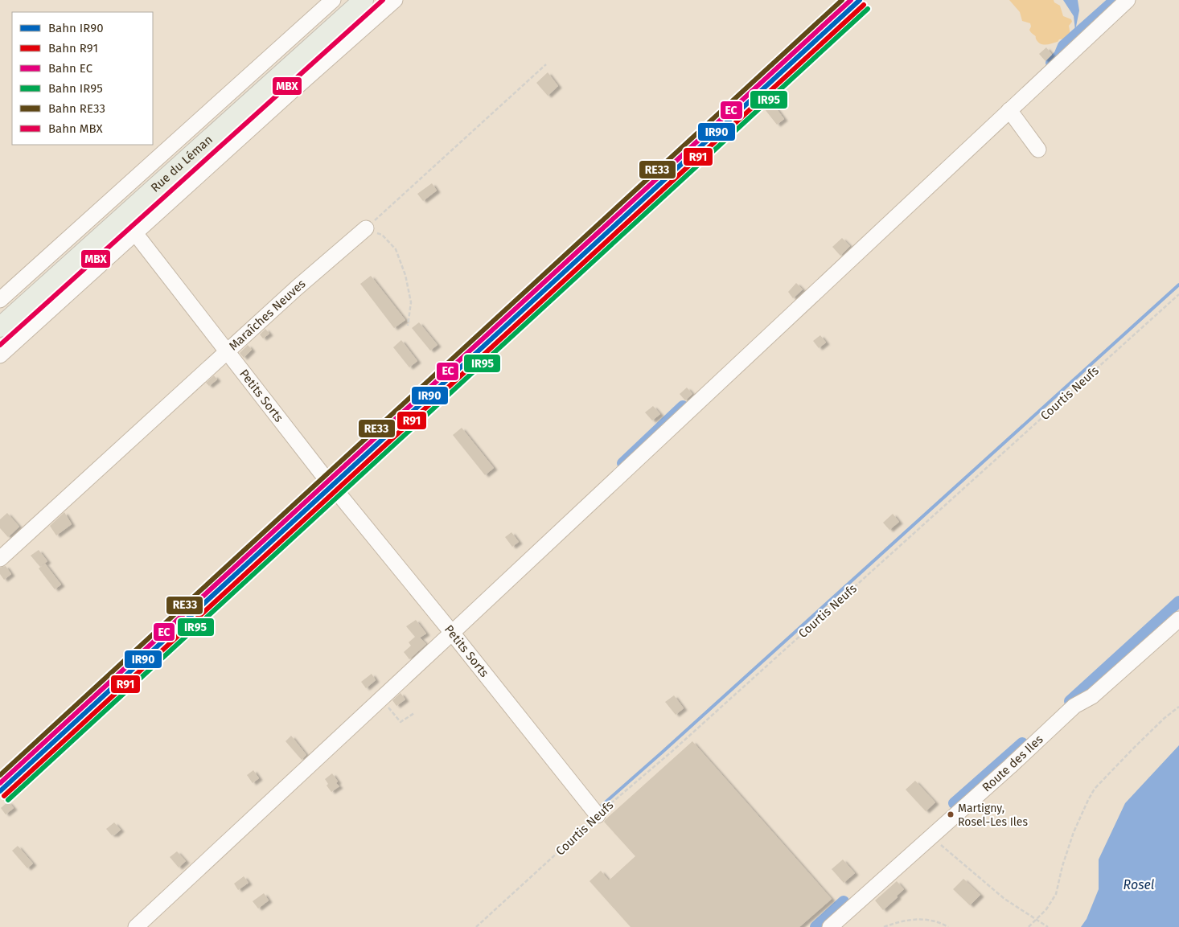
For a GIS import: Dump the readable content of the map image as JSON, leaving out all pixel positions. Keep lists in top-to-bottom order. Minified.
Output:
{"streets":{"main road":["Rue du Léman"],"street":["Maraîches Neuves","Petits Sorts","Route des Iles"],"path":["Courtis Neufs"]},"crossings":[["Maraîches Neuves","Petits Sorts"],["Courtis Neufs","Petits Sorts"]],"water":["Rosel"],"places":["Martigny, Rosel-Les Iles"],"lines":["rail line IR90","rail line EC","rail line RE33","rail line MBX","rail line R91","rail line IR95"],"legend":["Bahn IR90","Bahn R91","Bahn EC","Bahn IR95","Bahn RE33","Bahn MBX"]}
